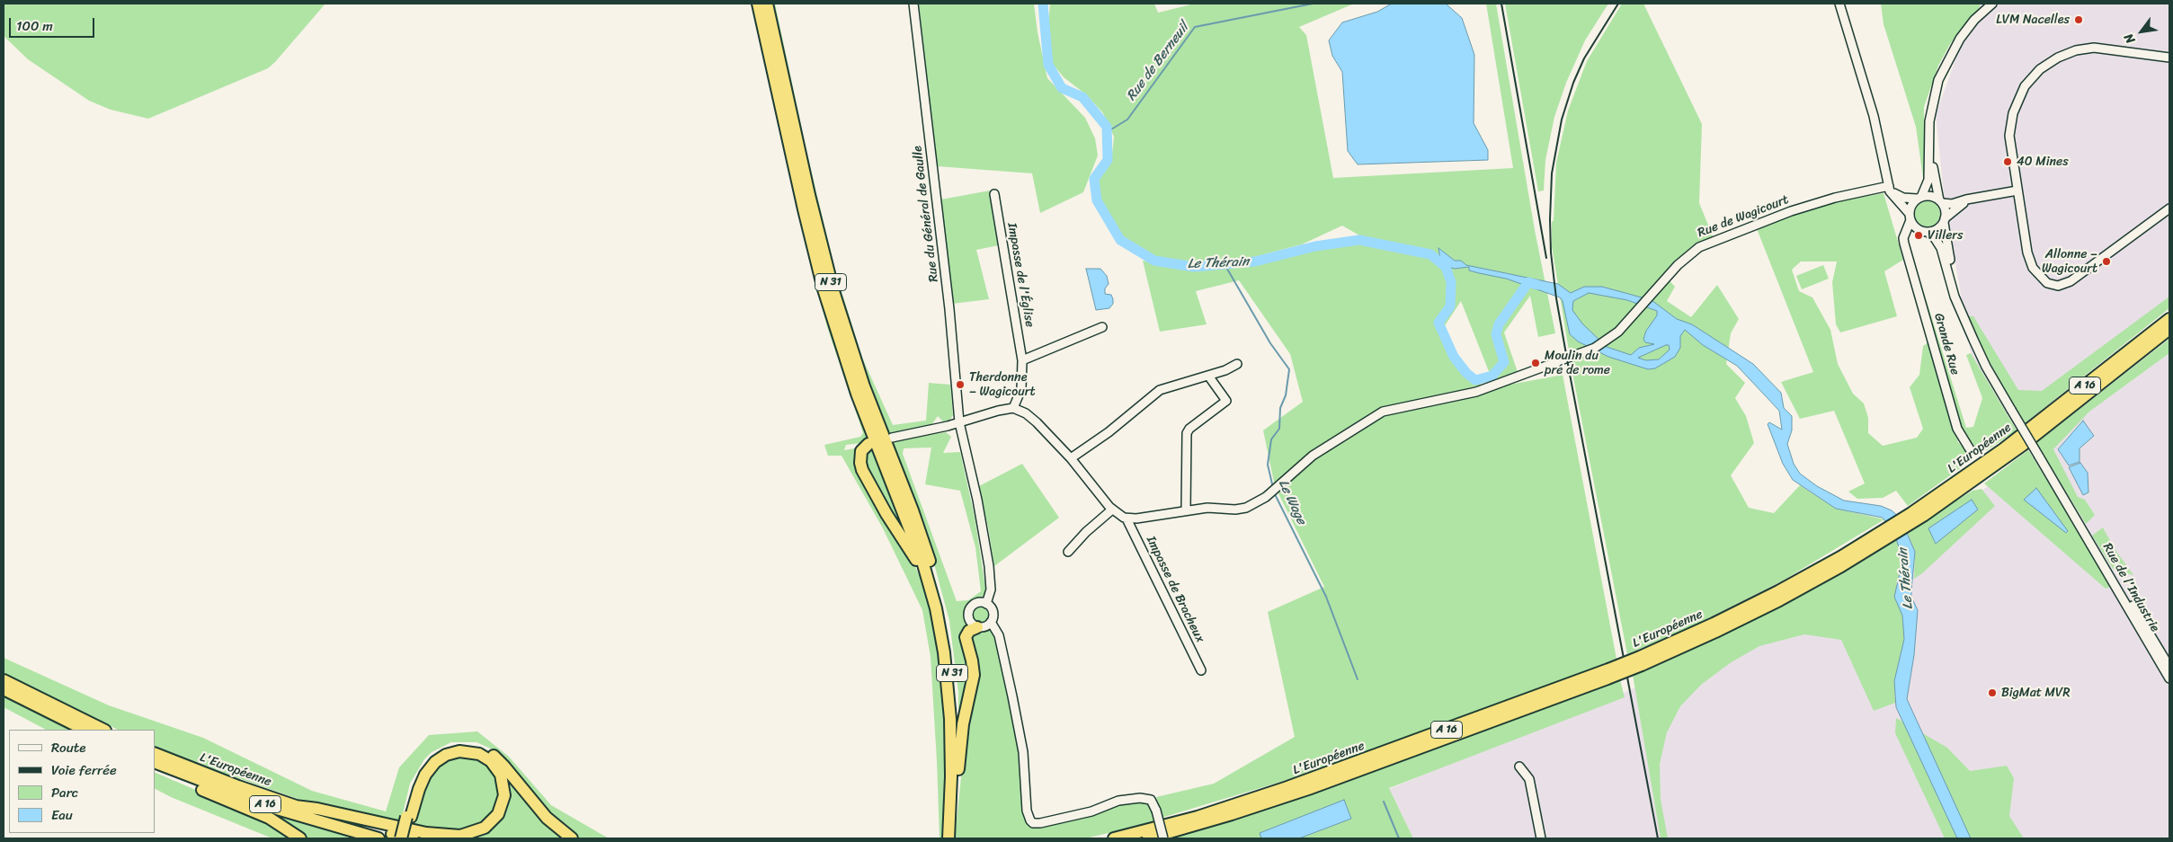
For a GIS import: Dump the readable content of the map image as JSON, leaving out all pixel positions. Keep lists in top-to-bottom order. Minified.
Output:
{"streets":{"highway":["N 31","A 16","L'Européenne"],"street":["Rue du Général de Gaulle","Rue de Wagicourt","Impasse de l'Église","Grande Rue","Rue de l'Industrie","Impasse de Bracheux"]},"crossings":[["Rue de Wagicourt","Impasse de Bracheux"]],"water":["Rue de Berneuil","Le Thérain","Le Wage"],"places":["LVM Nacelles","40 Mines","Villers","Allonne – Wagicourt","Moulin du pré de rome","Therdonne – Wagicourt","BigMat MVR"],"legend":["Route","Voie ferrée","Parc","Eau"],"scale_bar":"100 m","north":"bottom left"}
